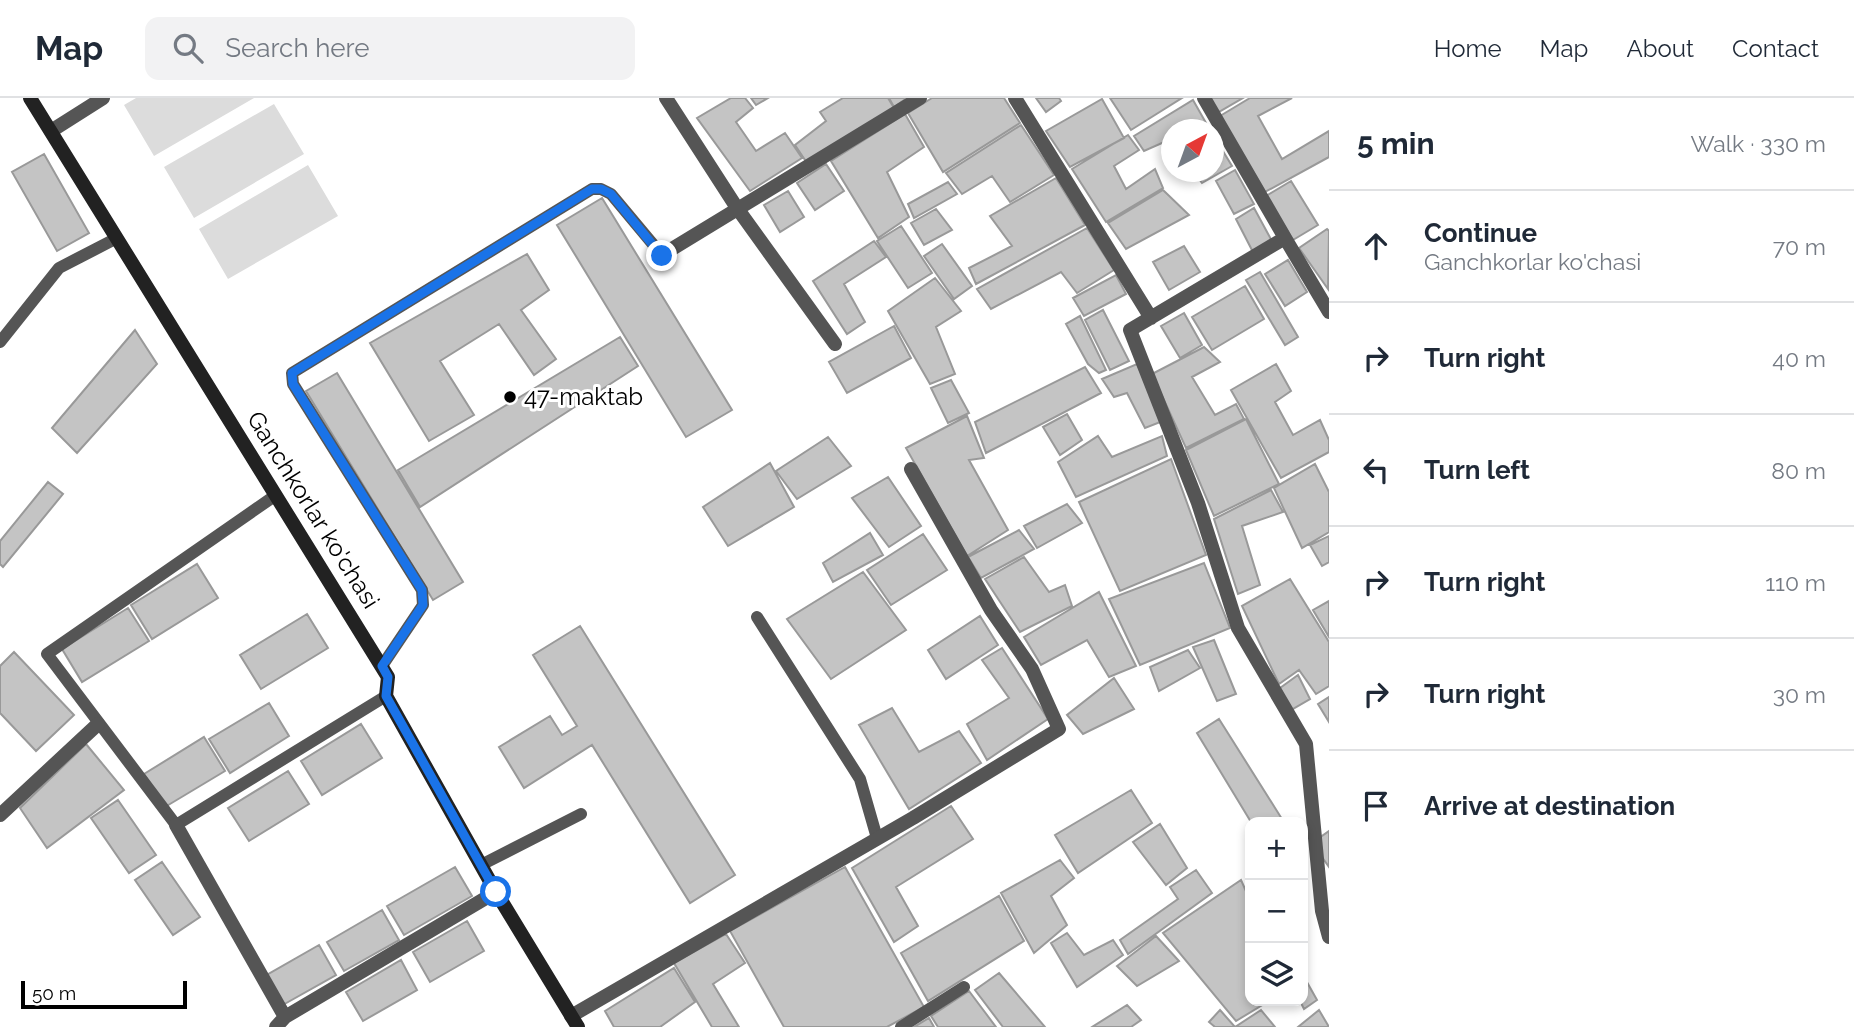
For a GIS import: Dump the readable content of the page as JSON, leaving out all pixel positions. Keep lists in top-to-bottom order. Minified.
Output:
{"streets":{"street":["Ganchkorlar ko'chasi"]},"places":["47-maktab"],"scale_bar":"50 m","north":"top right","page":{"header":"Map","search":"Search here","nav":["Home","Map","About","Contact"],"heading":["5 min","Walk · 330 m"],"list":[["Continue","Ganchkorlar ko'chasi","70 m"],["Turn right","40 m"],["Turn left","80 m"],["Turn right","110 m"],["Turn right","30 m"],"Arrive at destination"],"map_buttons":["+","−"],"scale":"50 m"}}
